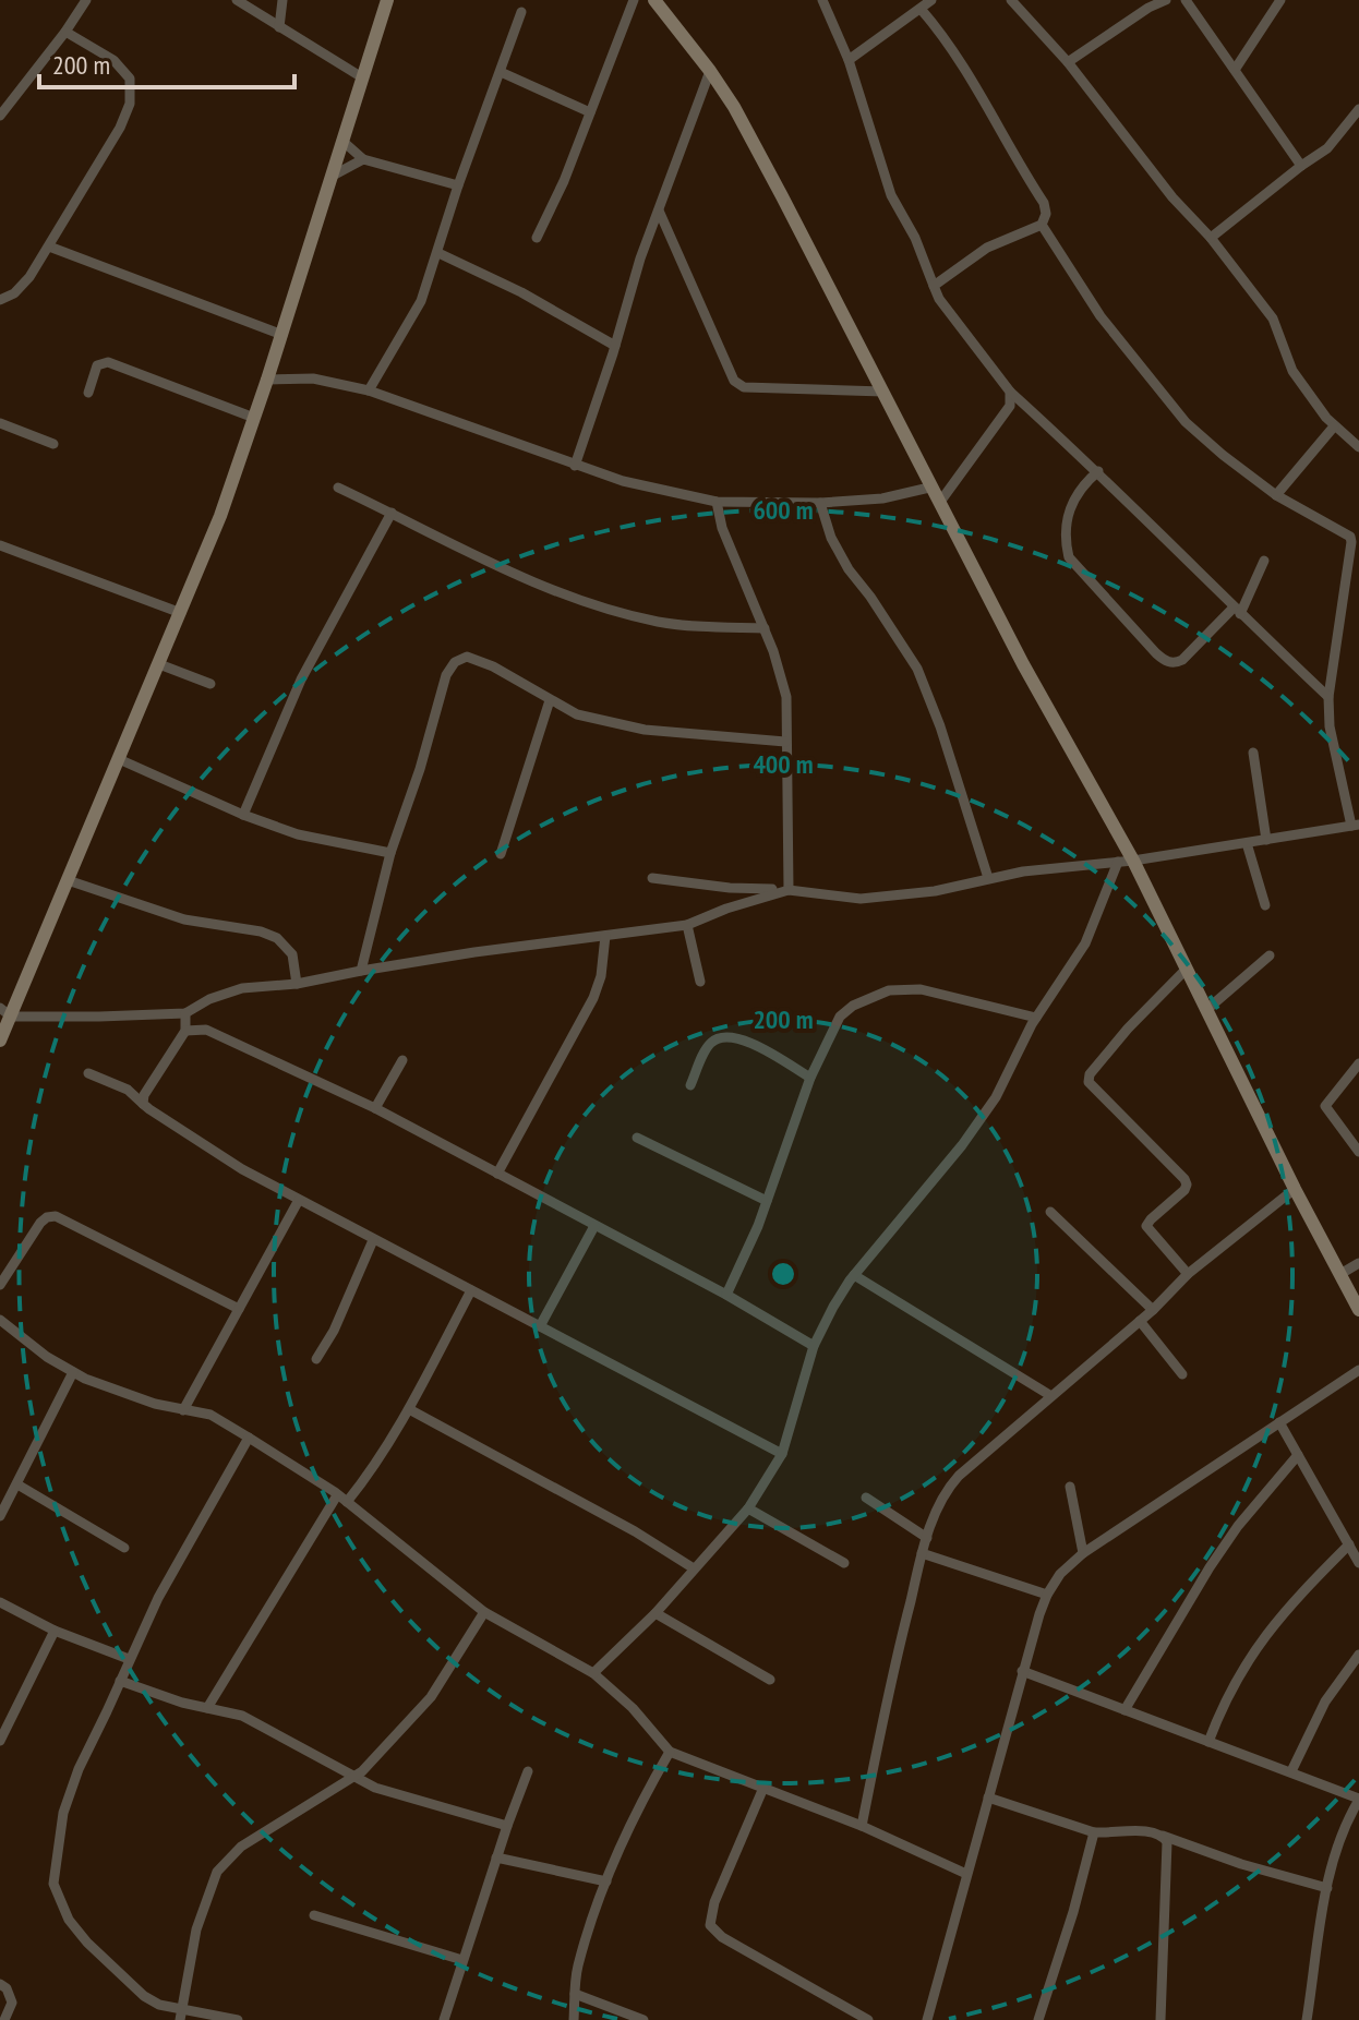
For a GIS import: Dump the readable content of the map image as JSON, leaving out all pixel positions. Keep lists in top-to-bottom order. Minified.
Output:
{"scale_bar":"200 m","rings":["600 m","400 m","200 m"]}
